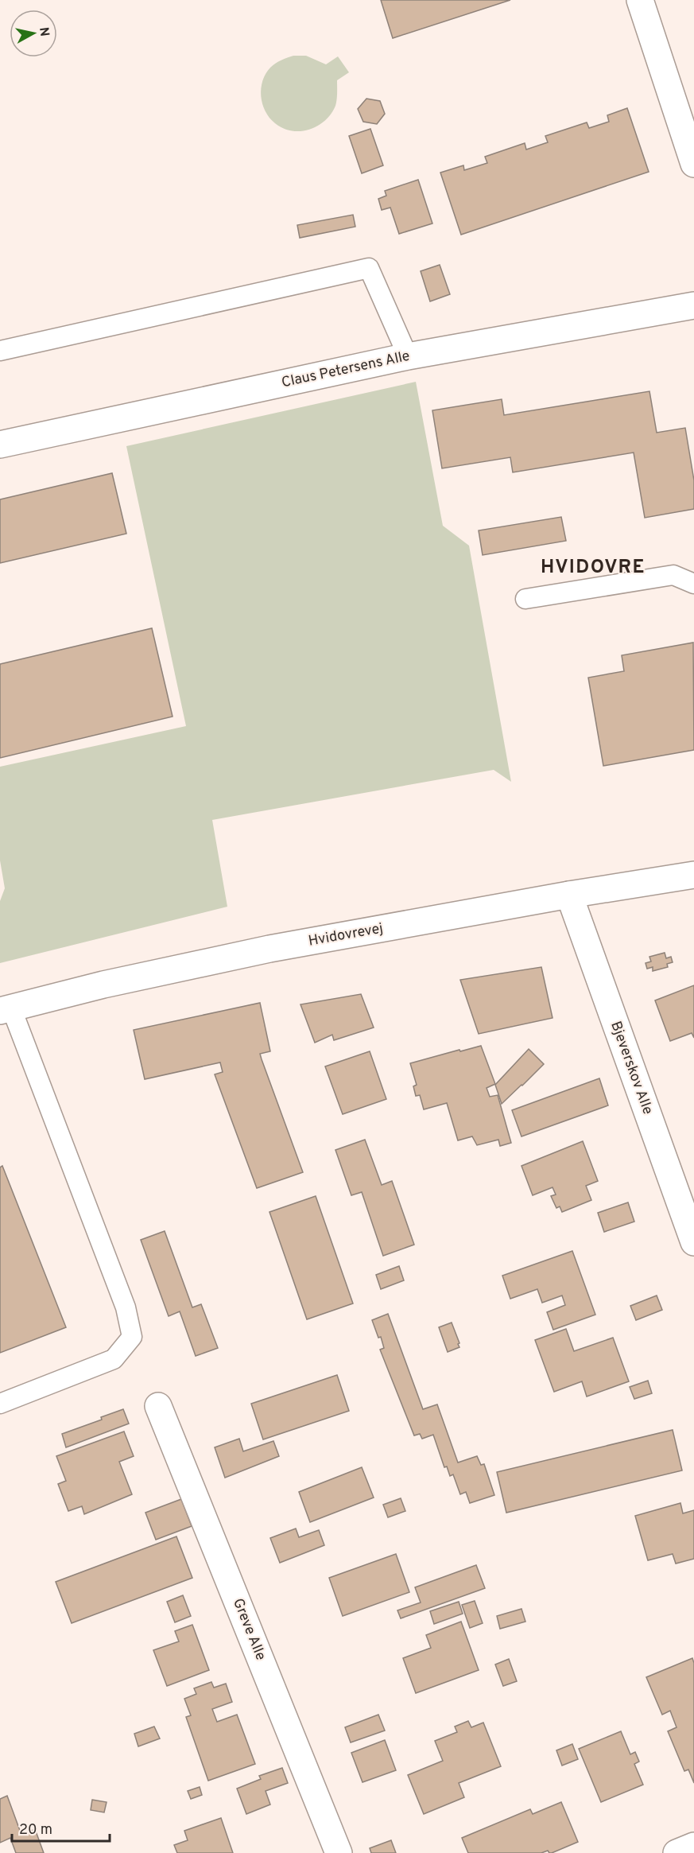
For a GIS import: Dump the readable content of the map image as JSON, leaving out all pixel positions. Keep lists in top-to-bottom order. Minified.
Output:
{"streets":{"street":["Claus Petersens Alle","Hvidovrevej","Bjeverskov Alle","Greve Alle"]},"crossings":[["Hvidovrevej","Bjeverskov Alle"]],"districts":["HVIDOVRE"],"scale_bar":"20 m","north":"right"}
